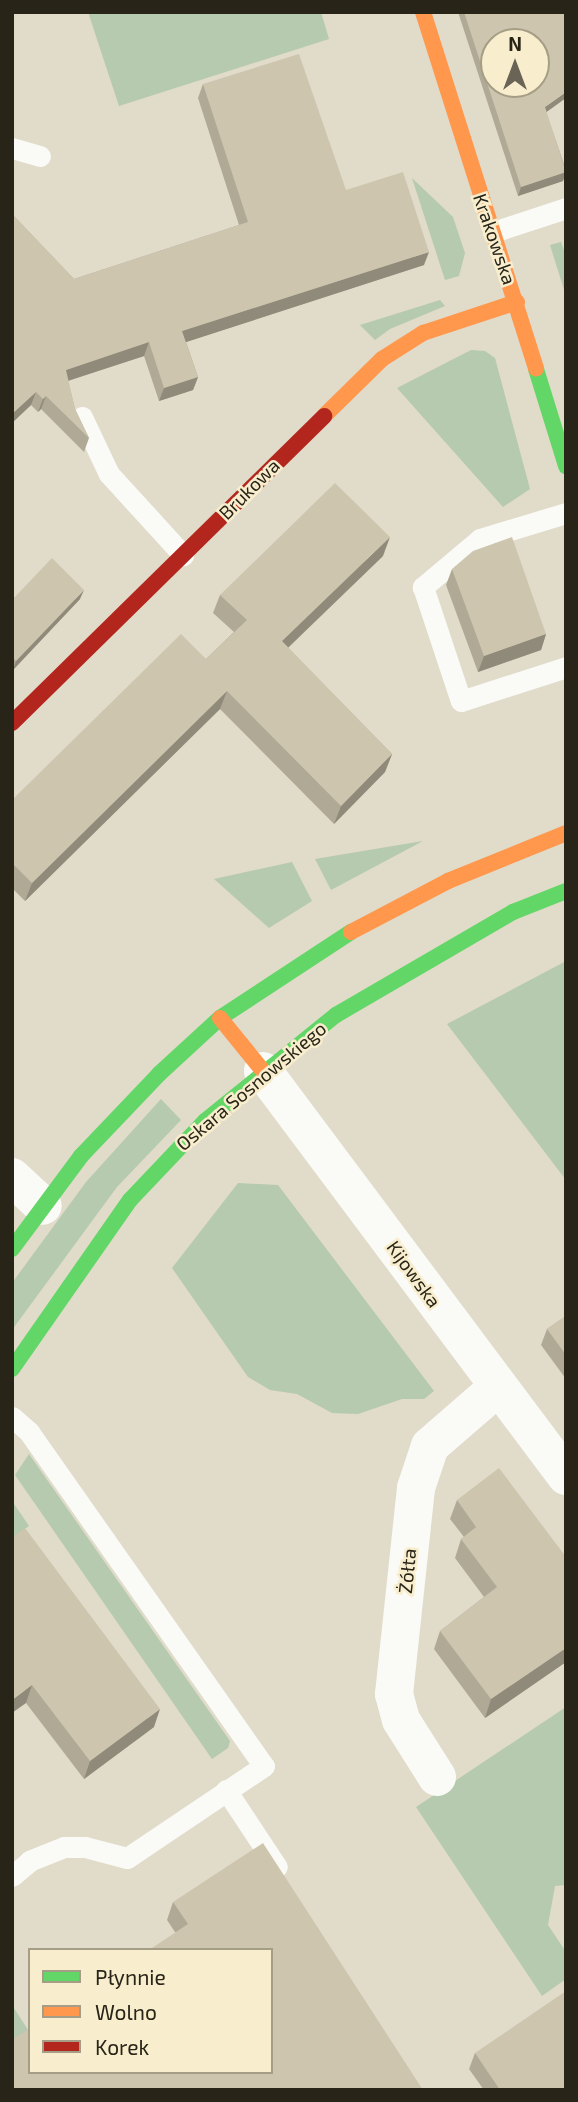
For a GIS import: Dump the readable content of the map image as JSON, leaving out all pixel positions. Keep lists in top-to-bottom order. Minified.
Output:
{"streets":{"street":["Krakowska","Brukowa","Oskara Sosnowskiego","Kijowska","Żółta"]},"crossings":[["Krakowska","Brukowa"],["Oskara Sosnowskiego","Kijowska"],["Kijowska","Żółta"]],"legend":["Płynnie","Wolno","Korek"],"north":"top"}
